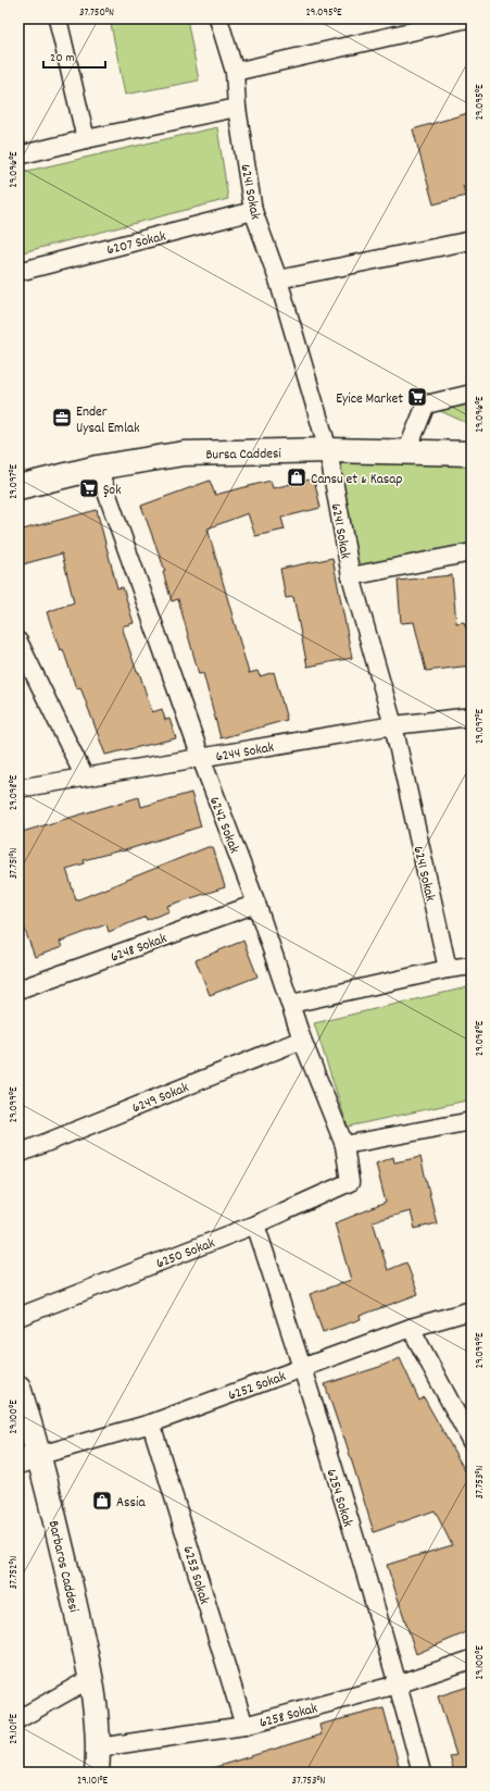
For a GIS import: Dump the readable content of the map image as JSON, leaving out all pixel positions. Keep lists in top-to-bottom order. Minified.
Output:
{"streets":{"main road":["Bursa Caddesi","Barbaros Caddesi"],"street":["6241 Sokak","6207 Sokak","6244 Sokak","6242 Sokak","6248 Sokak","6249 Sokak","6250 Sokak","6252 Sokak","6254 Sokak","6253 Sokak","6258 Sokak"]},"crossings":[["6241 Sokak","6207 Sokak"],["6241 Sokak","Bursa Caddesi"],["6241 Sokak","6244 Sokak"],["Bursa Caddesi","6242 Sokak"],["6244 Sokak","6242 Sokak"],["6242 Sokak","6248 Sokak"],["6242 Sokak","6249 Sokak"],["6242 Sokak","6250 Sokak"],["6250 Sokak","6254 Sokak"],["6252 Sokak","6254 Sokak"],["6252 Sokak","Barbaros Caddesi"],["6252 Sokak","6253 Sokak"],["6254 Sokak","6258 Sokak"],["Barbaros Caddesi","6258 Sokak"],["6253 Sokak","6258 Sokak"]],"places":{"supermarket":["Eyice Market","Şok"],"office":["Ender Uysal Emlak"],"shop":["Cansu et & Kasap","Assia"]},"scale_bar":"20 m","coordinates":["37.750°N","29.095°E","29.096°E","29.097°E","29.098°E","37.751°N","29.099°E","29.100°E","37.753°N","37.752°N","29.101°E"]}
